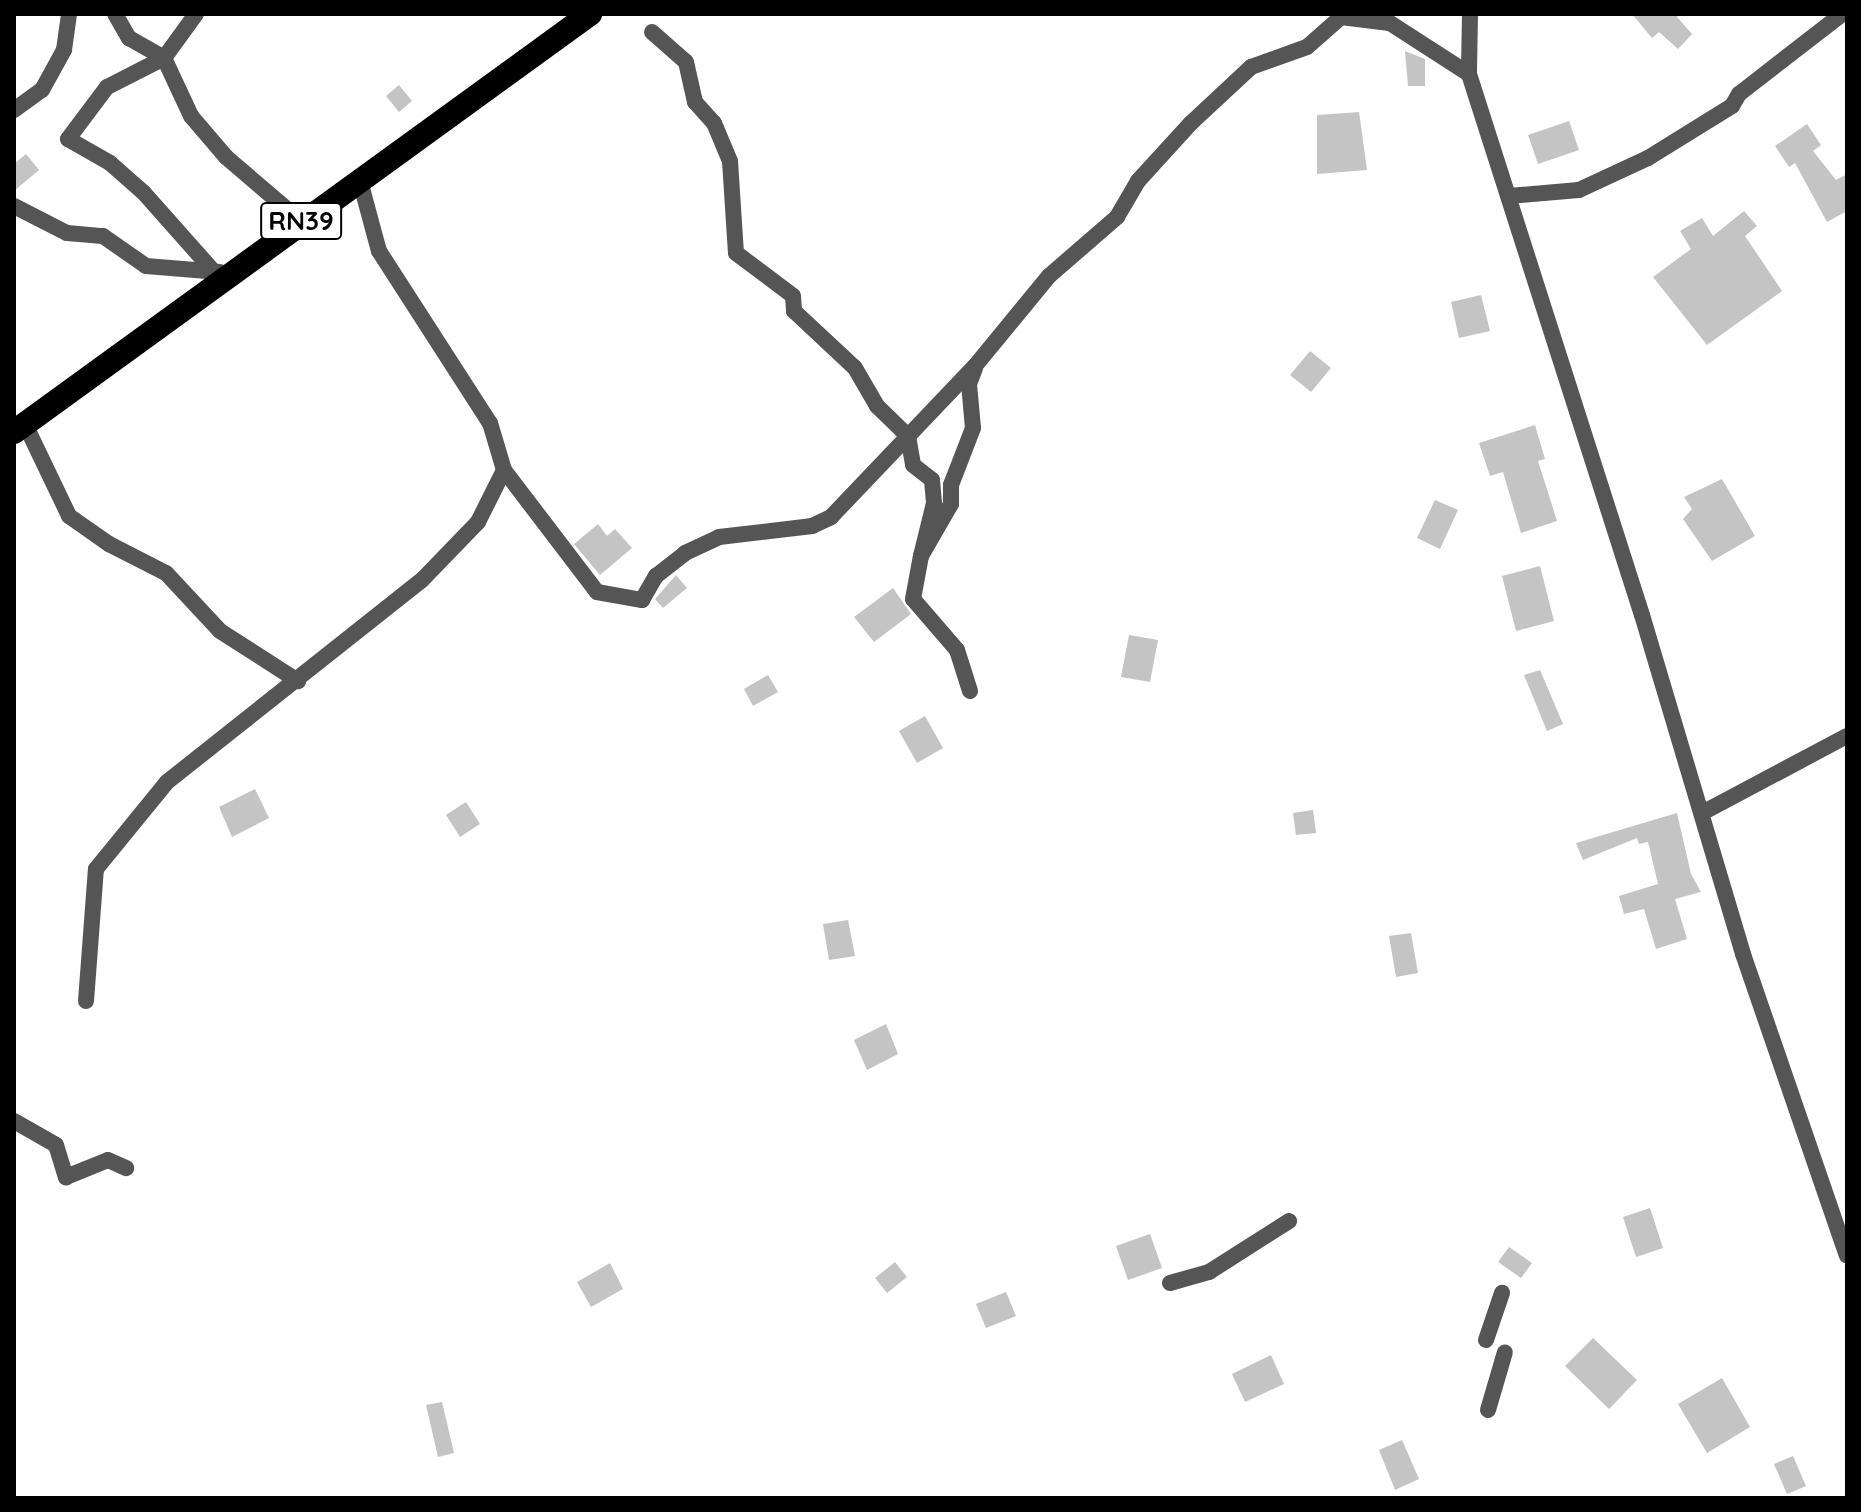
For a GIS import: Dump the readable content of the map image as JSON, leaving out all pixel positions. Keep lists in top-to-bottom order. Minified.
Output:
{"streets":{"highway":["RN39"]}}
